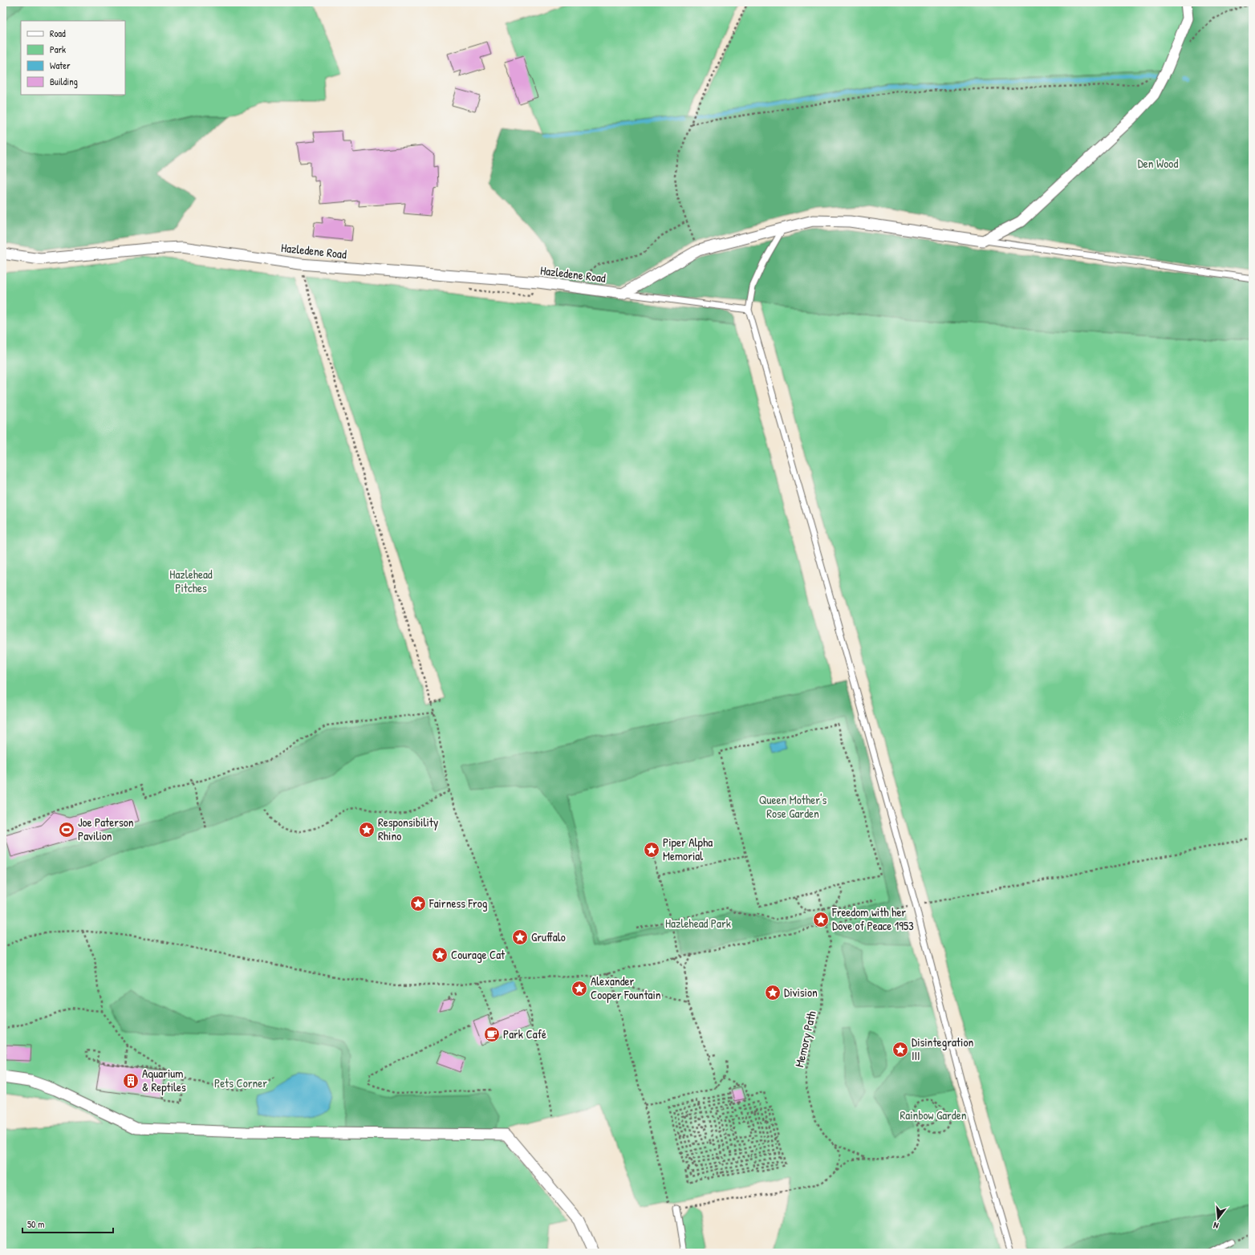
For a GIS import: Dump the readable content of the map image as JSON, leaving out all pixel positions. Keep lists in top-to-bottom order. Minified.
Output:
{"streets":{"street":["Hazledene Road"],"path":["Memory Path"]},"parks":["Den Wood","Hazlehead Pitches","Queen Mother's Rose Garden","Hazlehead Park","Pets Corner","Rainbow Garden"],"places":{"sports":["Joe Paterson Pavilion"],"place":["Responsibility Rhino","Piper Alpha Memorial","Fairness Frog","Freedom with her Dove of Peace 1953","Gruffalo","Courage Cat","Alexander Cooper Fountain","Division","Disintegration III"],"cafe":["Park Café"],"building":["Aquarium & Reptiles"]},"legend":["Road","Park","Water","Building"],"scale_bar":"50 m","north":"bottom"}
